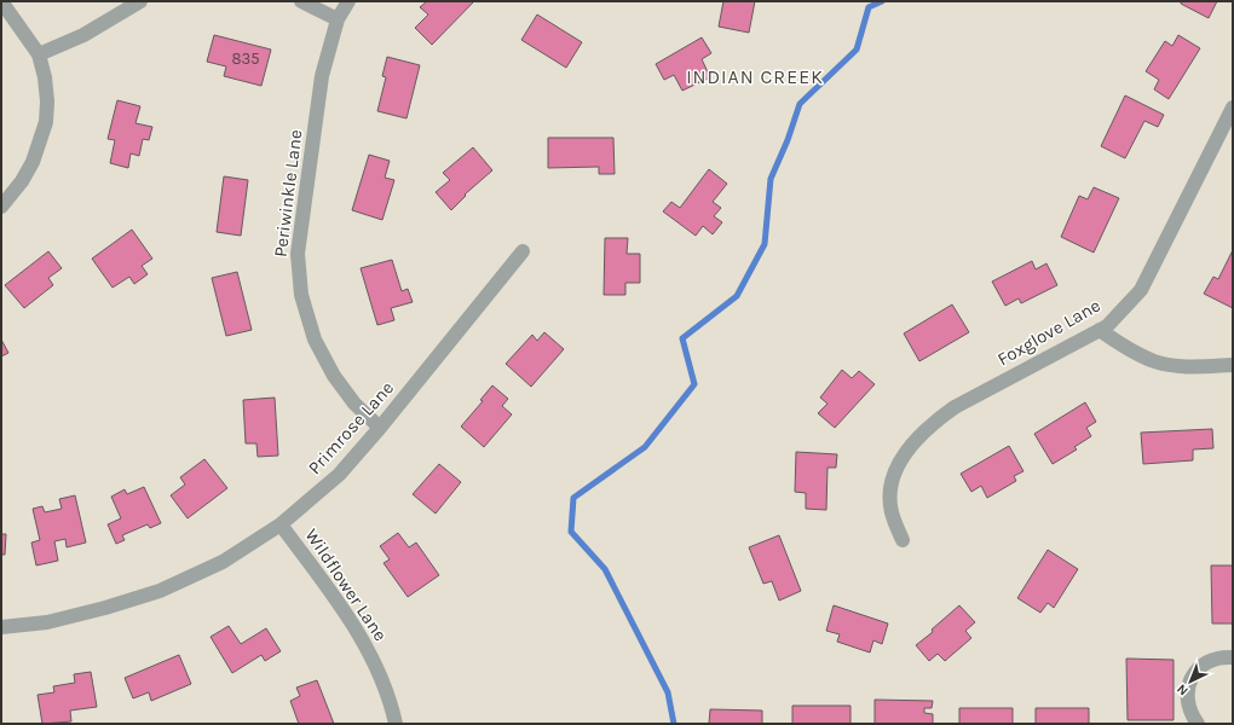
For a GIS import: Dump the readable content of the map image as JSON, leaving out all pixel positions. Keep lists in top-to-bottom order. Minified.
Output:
{"streets":{"street":["Periwinkle Lane","Foxglove Lane","Primrose Lane","Wildflower Lane"]},"crossings":[["Periwinkle Lane","Primrose Lane"],["Primrose Lane","Wildflower Lane"]],"districts":["INDIAN CREEK"],"house_numbers":["835"],"north":"bottom left"}
